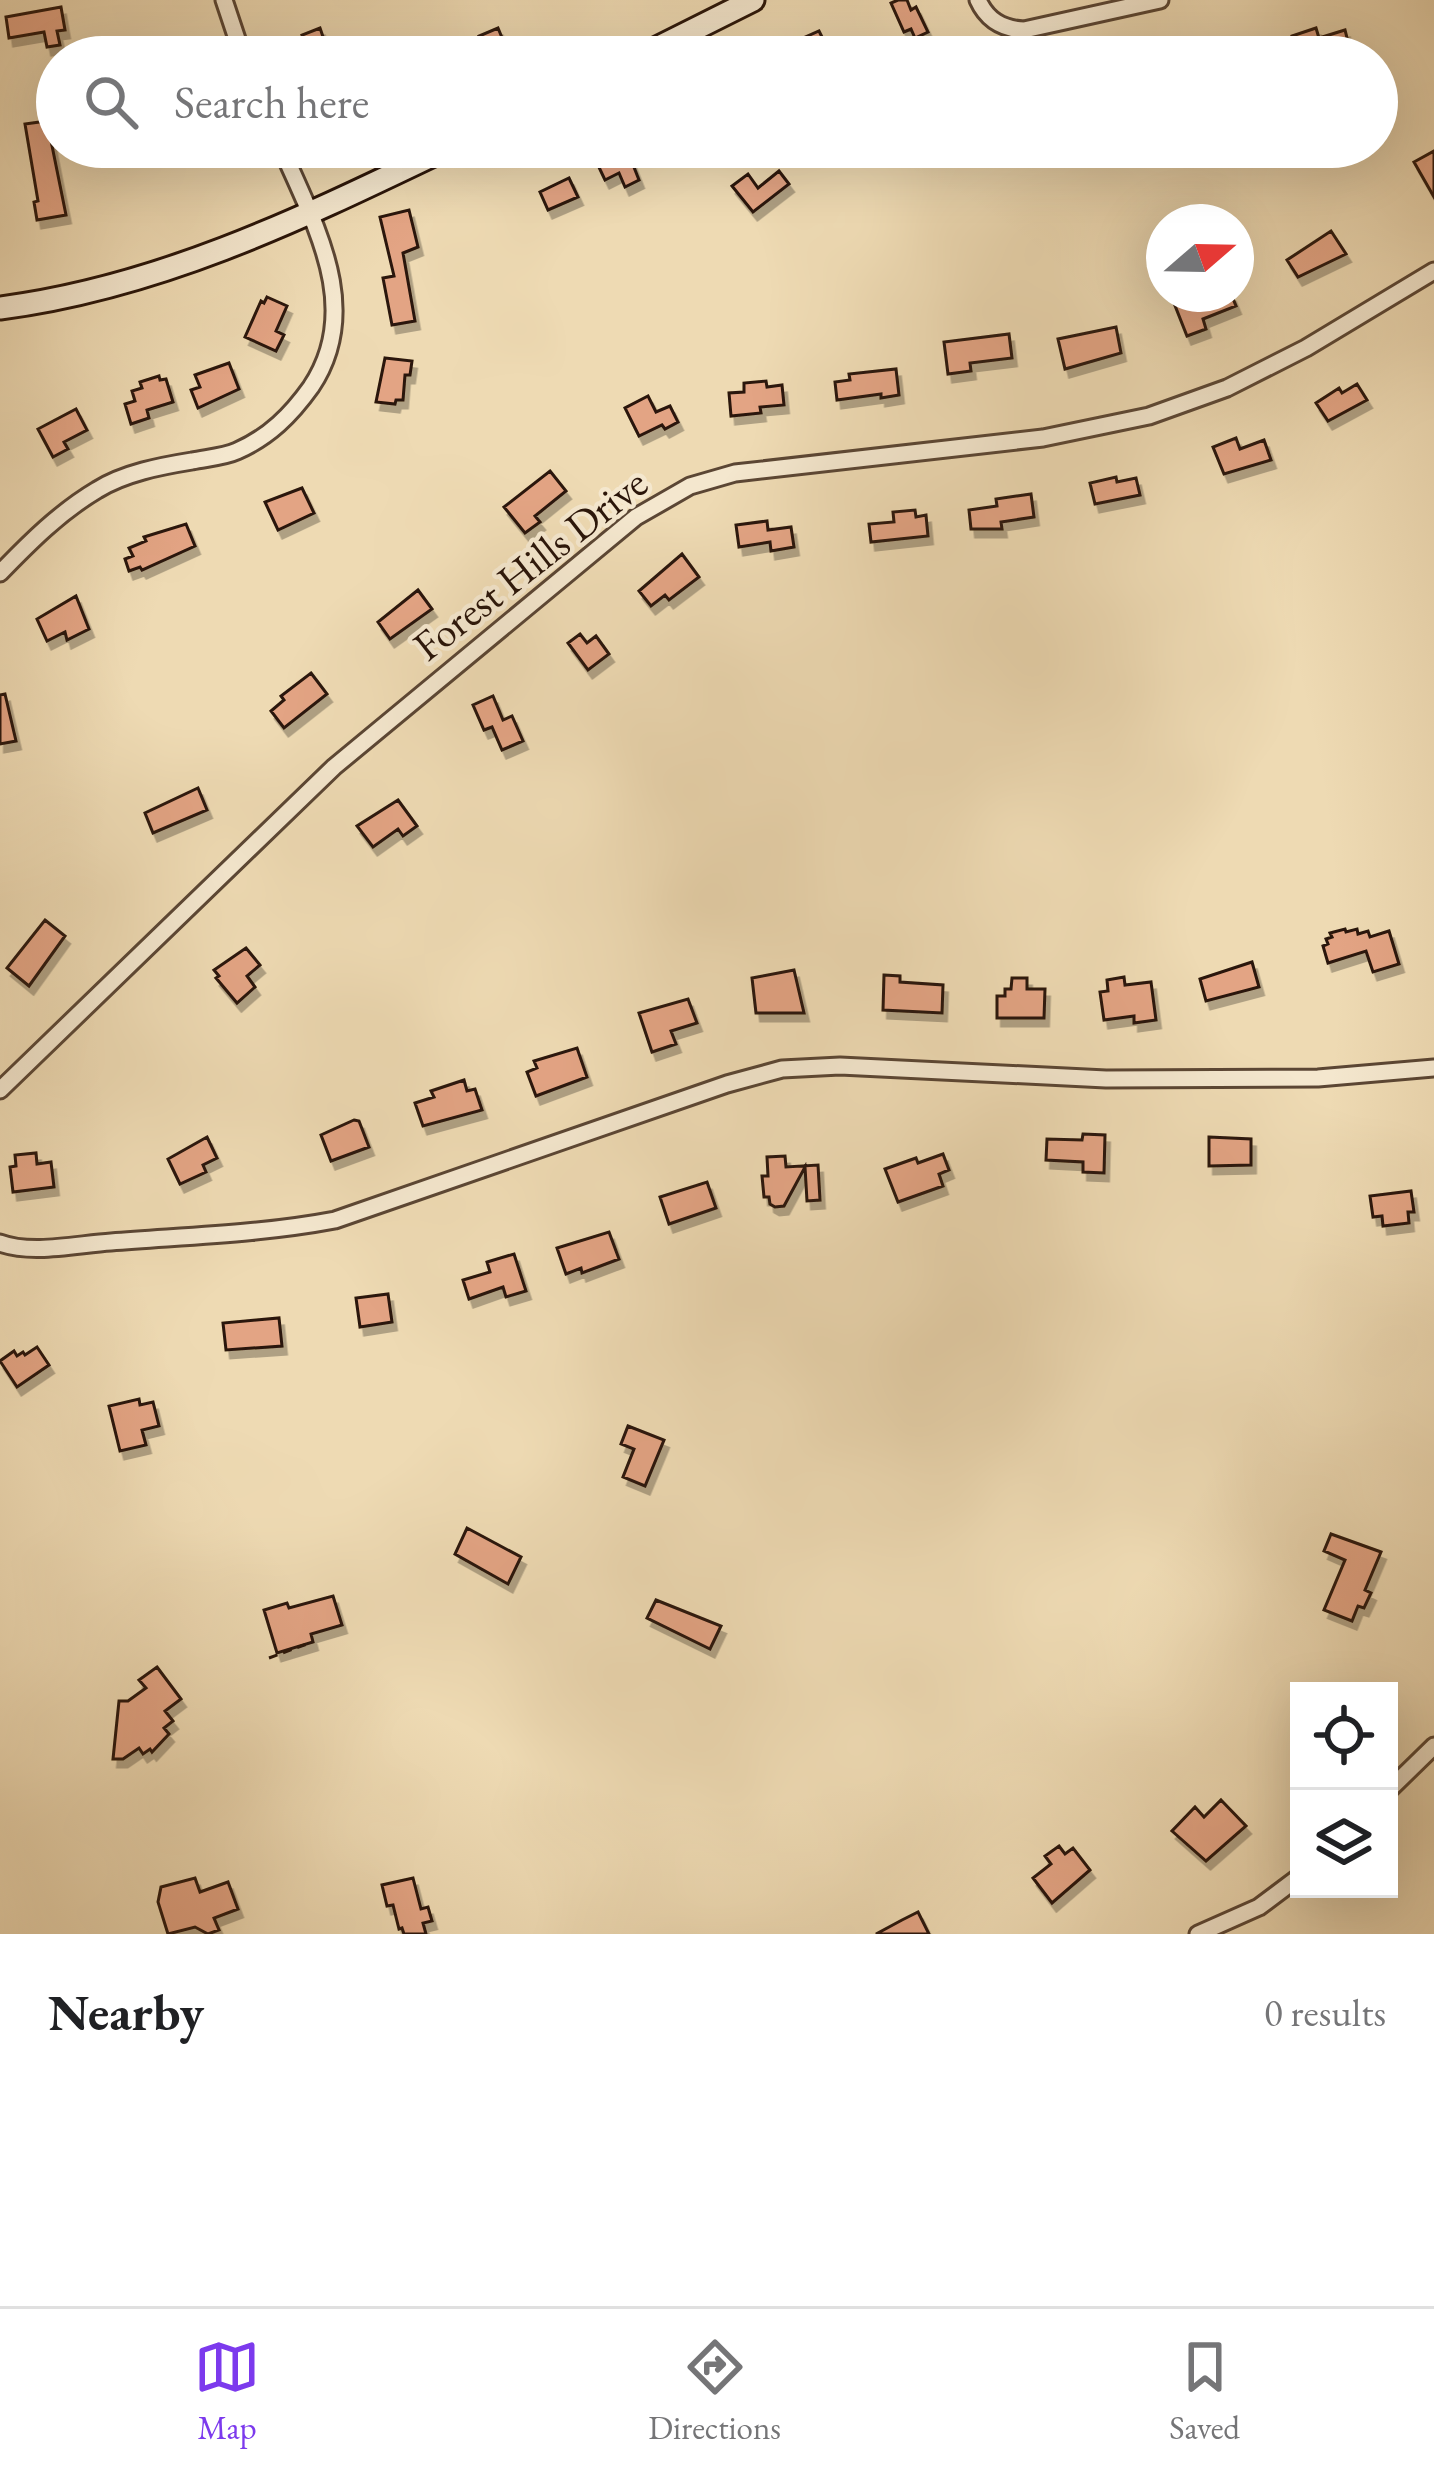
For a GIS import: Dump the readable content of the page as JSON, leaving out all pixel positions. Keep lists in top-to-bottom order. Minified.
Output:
{"streets":{"street":["Forest Hills Drive"]},"north":"right","page":{"search":"Search here","heading":["Nearby","0 results"],"nav":["Map","Directions","Saved"]}}
